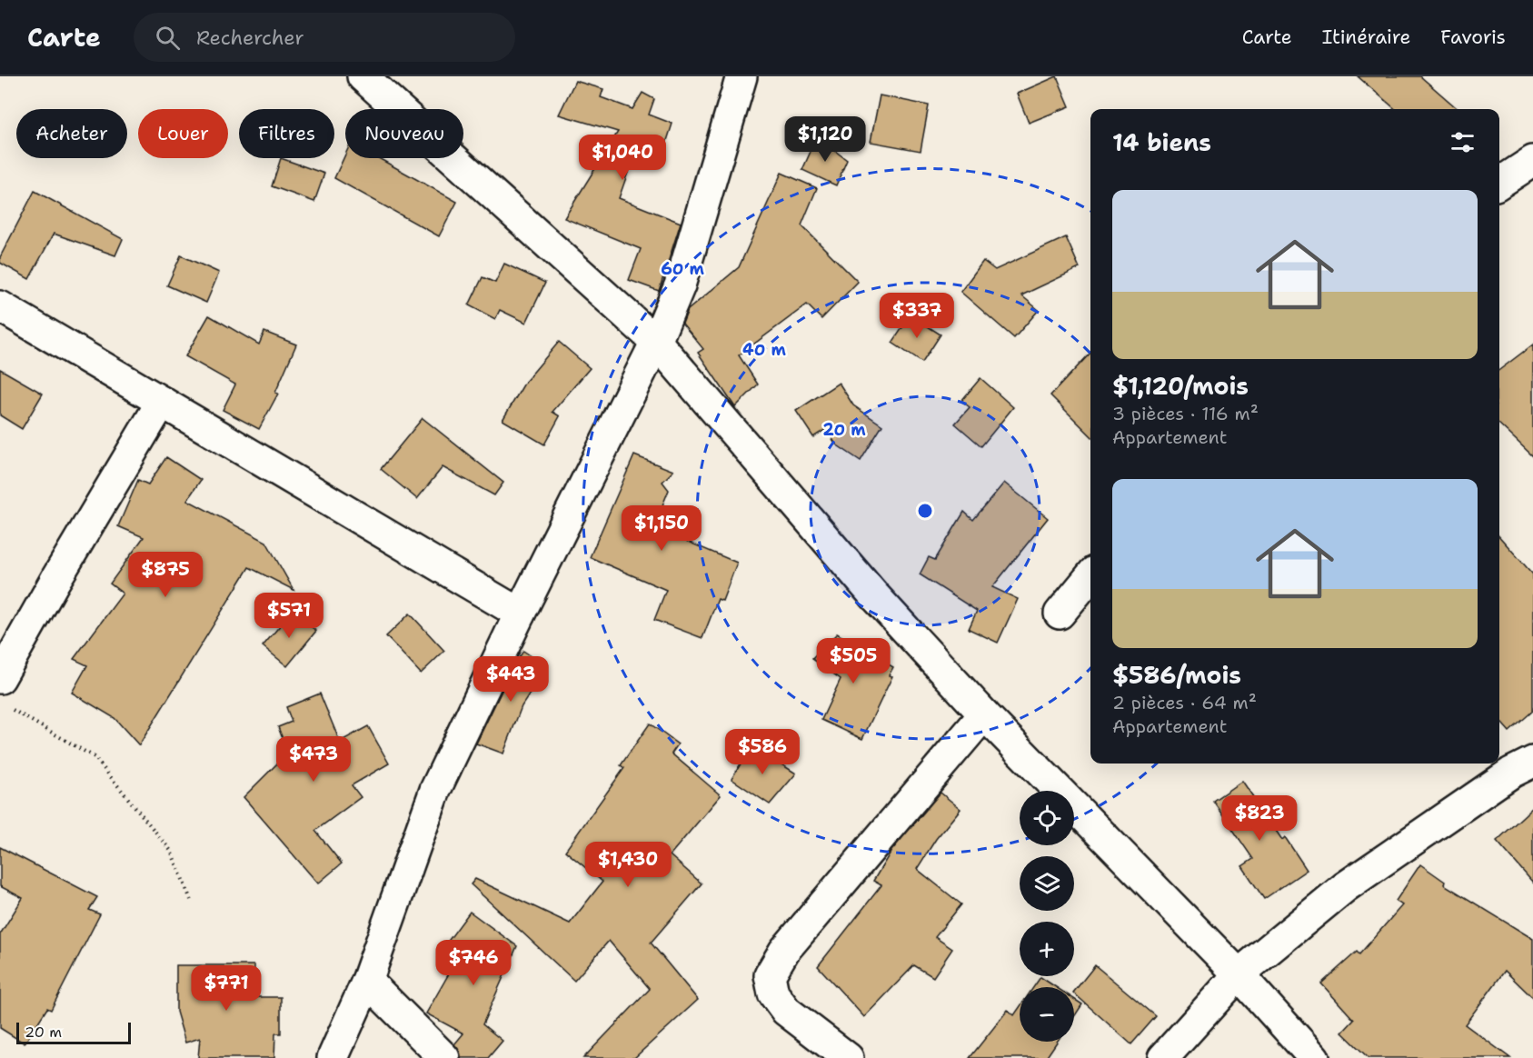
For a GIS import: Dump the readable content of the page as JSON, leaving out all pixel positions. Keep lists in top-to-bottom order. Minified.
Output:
{"scale_bar":"20 m","page":{"header":"Carte","search":"Rechercher","nav":["Carte","Itinéraire","Favoris"],"chip":["Acheter","Louer","Filtres","Nouveau"],"heading":"14 biens","price":["$1,120","$1,040","$337","$1,150","$875","$571","$505","$443","$586","$473","$823","$1,430","$746","$771"],"list":[{"name":"$1,120/mois","note":"3 pièces · 116 m² · Appartement"},{"name":"$586/mois","note":"2 pièces · 64 m² · Appartement"}],"map_buttons":["+","−"],"scale":"20 m"},"rings":["60 m","40 m","20 m"]}
